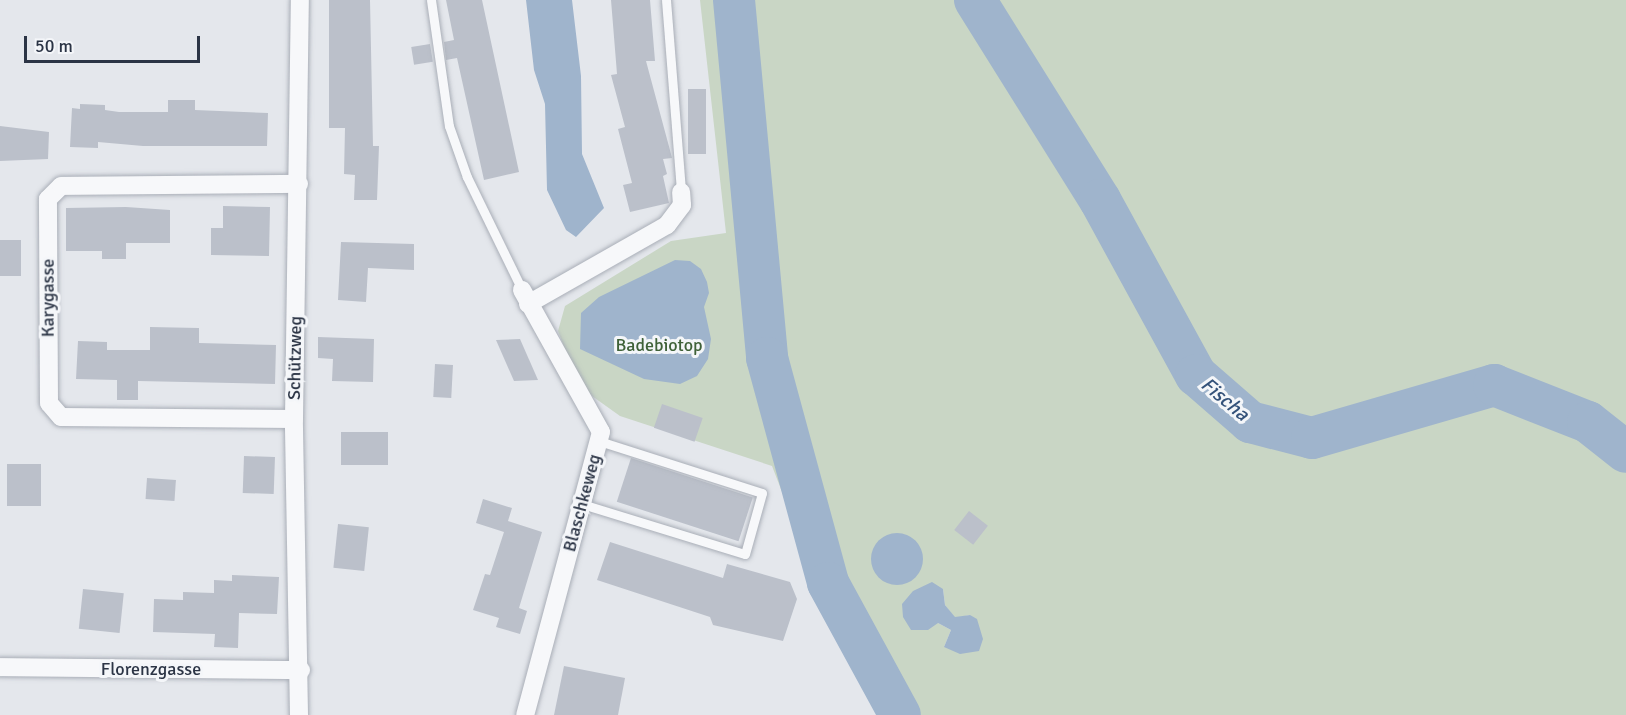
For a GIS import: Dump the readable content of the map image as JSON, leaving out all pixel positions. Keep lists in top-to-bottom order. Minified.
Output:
{"streets":{"street":["Karygasse","Schützweg","Blaschkeweg","Florenzgasse"]},"crossings":[["Karygasse","Schützweg"],["Schützweg","Florenzgasse"]],"water":["Fischa"],"parks":["Badebiotop"],"scale_bar":"50 m"}
